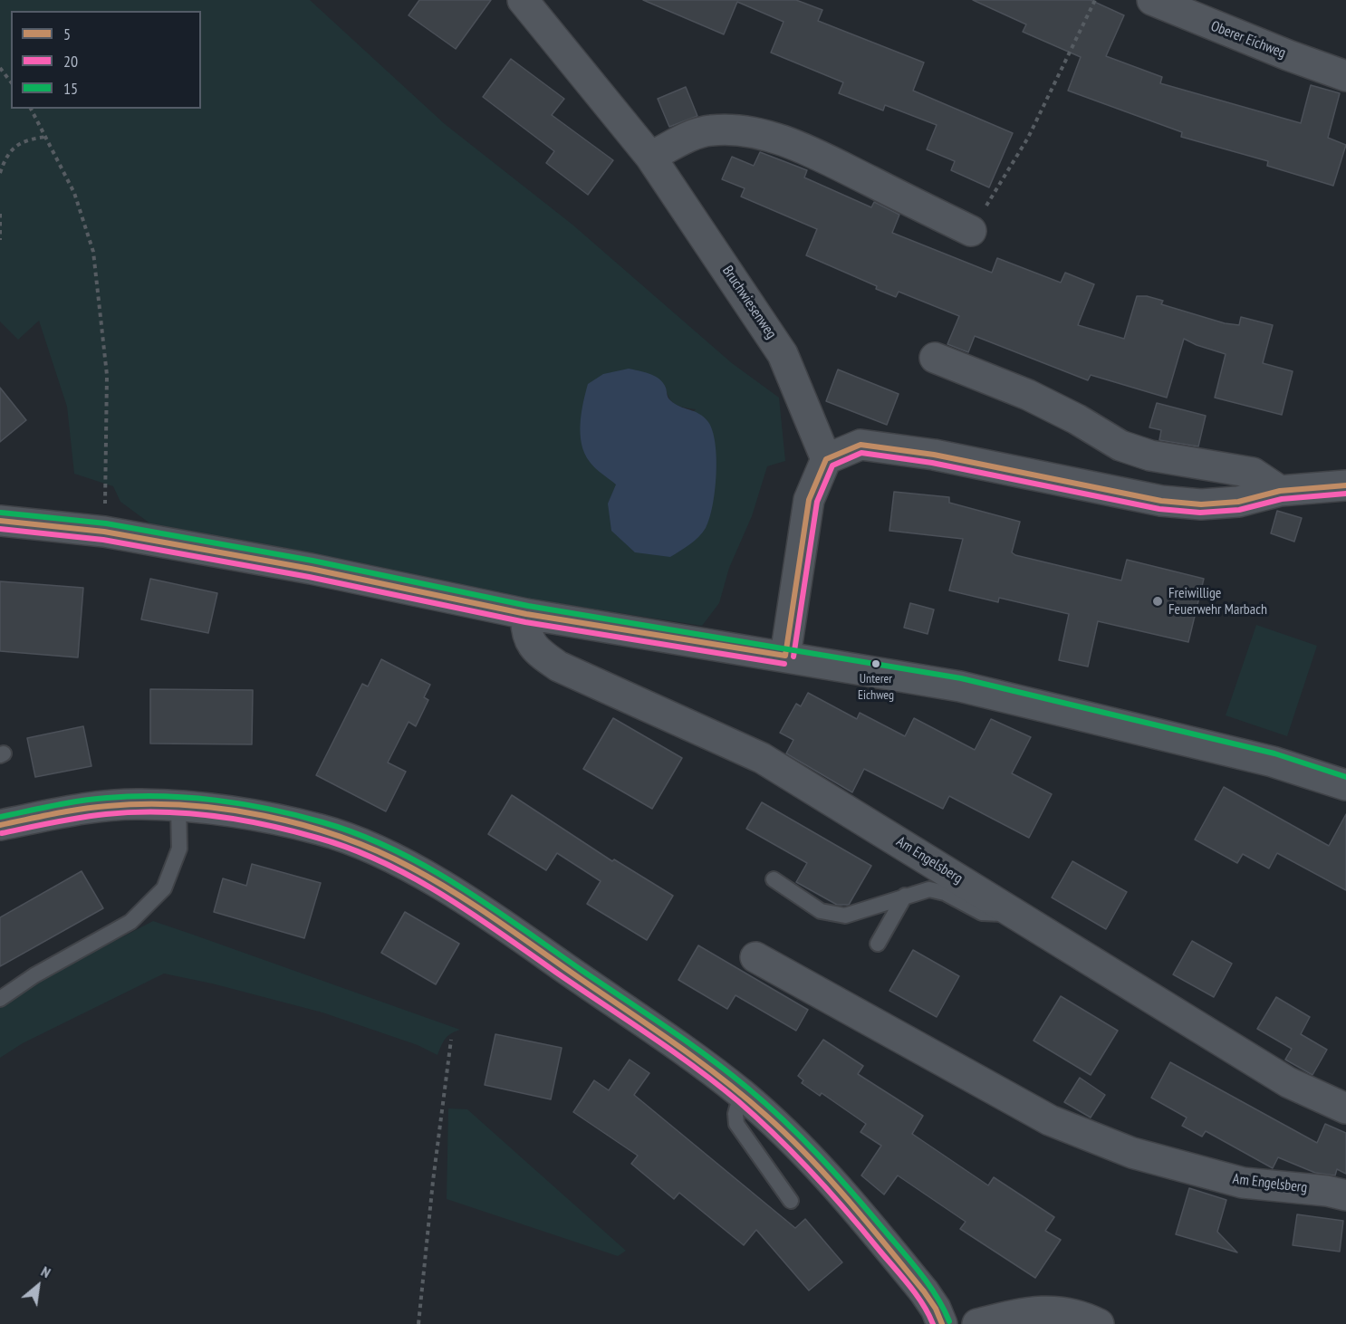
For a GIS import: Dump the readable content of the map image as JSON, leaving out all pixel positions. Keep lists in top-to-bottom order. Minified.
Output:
{"streets":{"street":["Oberer Eichweg","Bruchwiesenweg","Am Engelsberg"]},"places":["Freiwillige Feuerwehr Marbach","Unterer Eichweg"],"lines":["transit line 5","transit line 20","transit line 15"],"legend":["5","20","15"],"north":"top right"}
